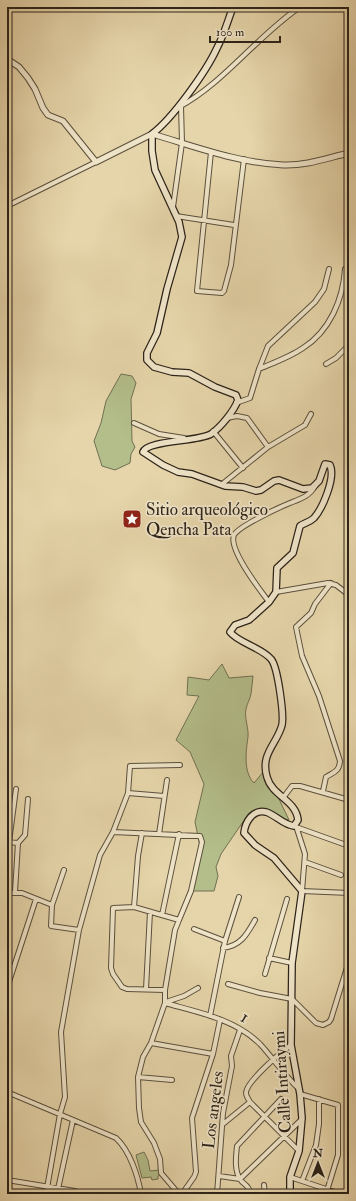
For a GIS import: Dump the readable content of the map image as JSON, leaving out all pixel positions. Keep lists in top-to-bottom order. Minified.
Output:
{"streets":{"main road":["Calle Intiraymi"],"street":["1","Los angeles"]},"crossings":[["1","Calle Intiraymi"],["1","Los angeles"]],"places":{"place":["Sitio arqueológico Qencha Pata"]},"scale_bar":"100 m","north":"top"}
